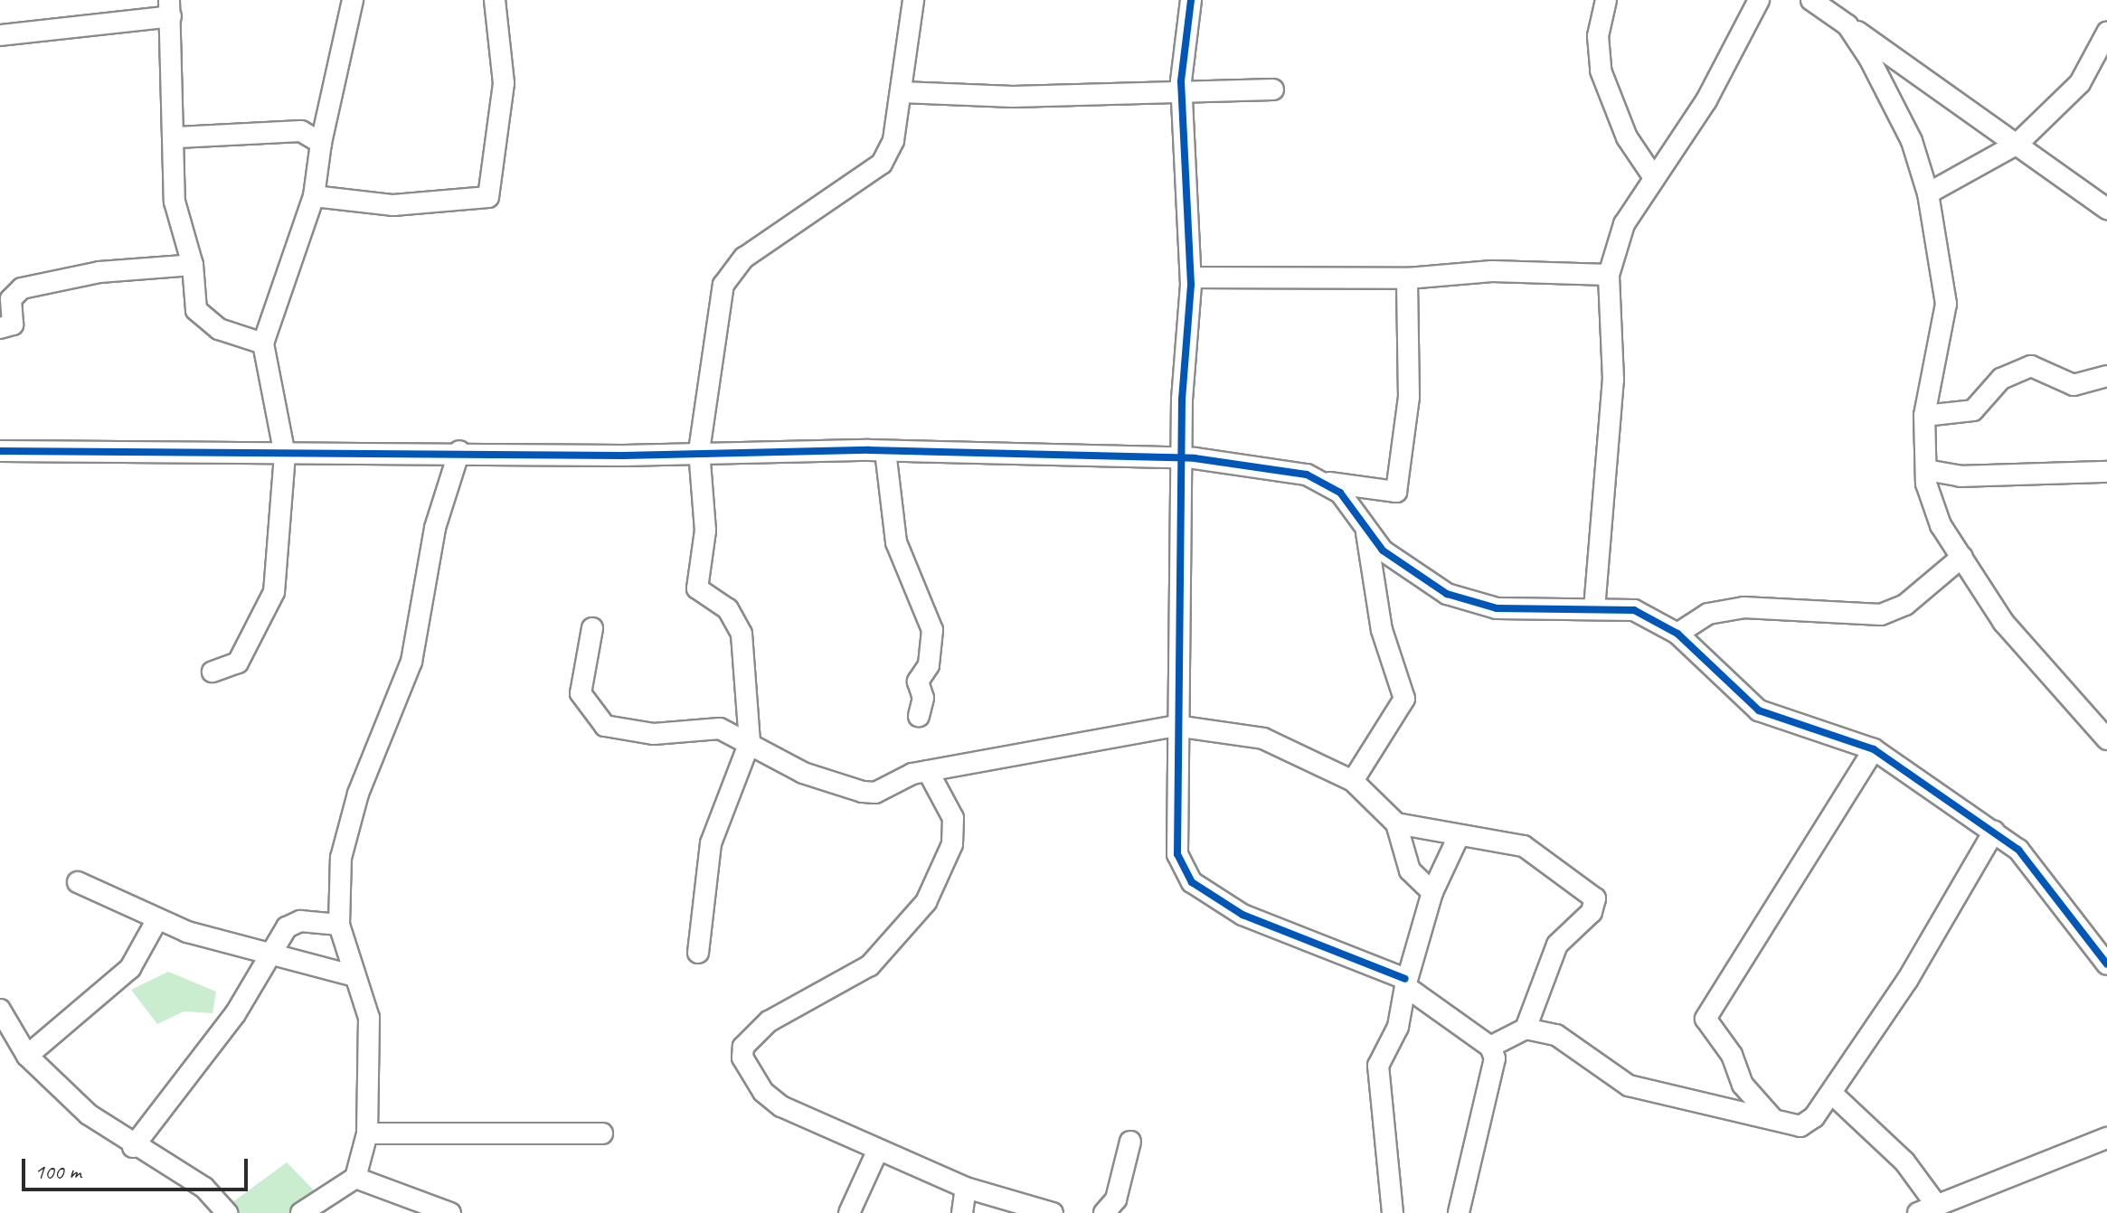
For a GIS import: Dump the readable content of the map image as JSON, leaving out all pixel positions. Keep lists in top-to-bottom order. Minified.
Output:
{"scale_bar":"100 m"}
